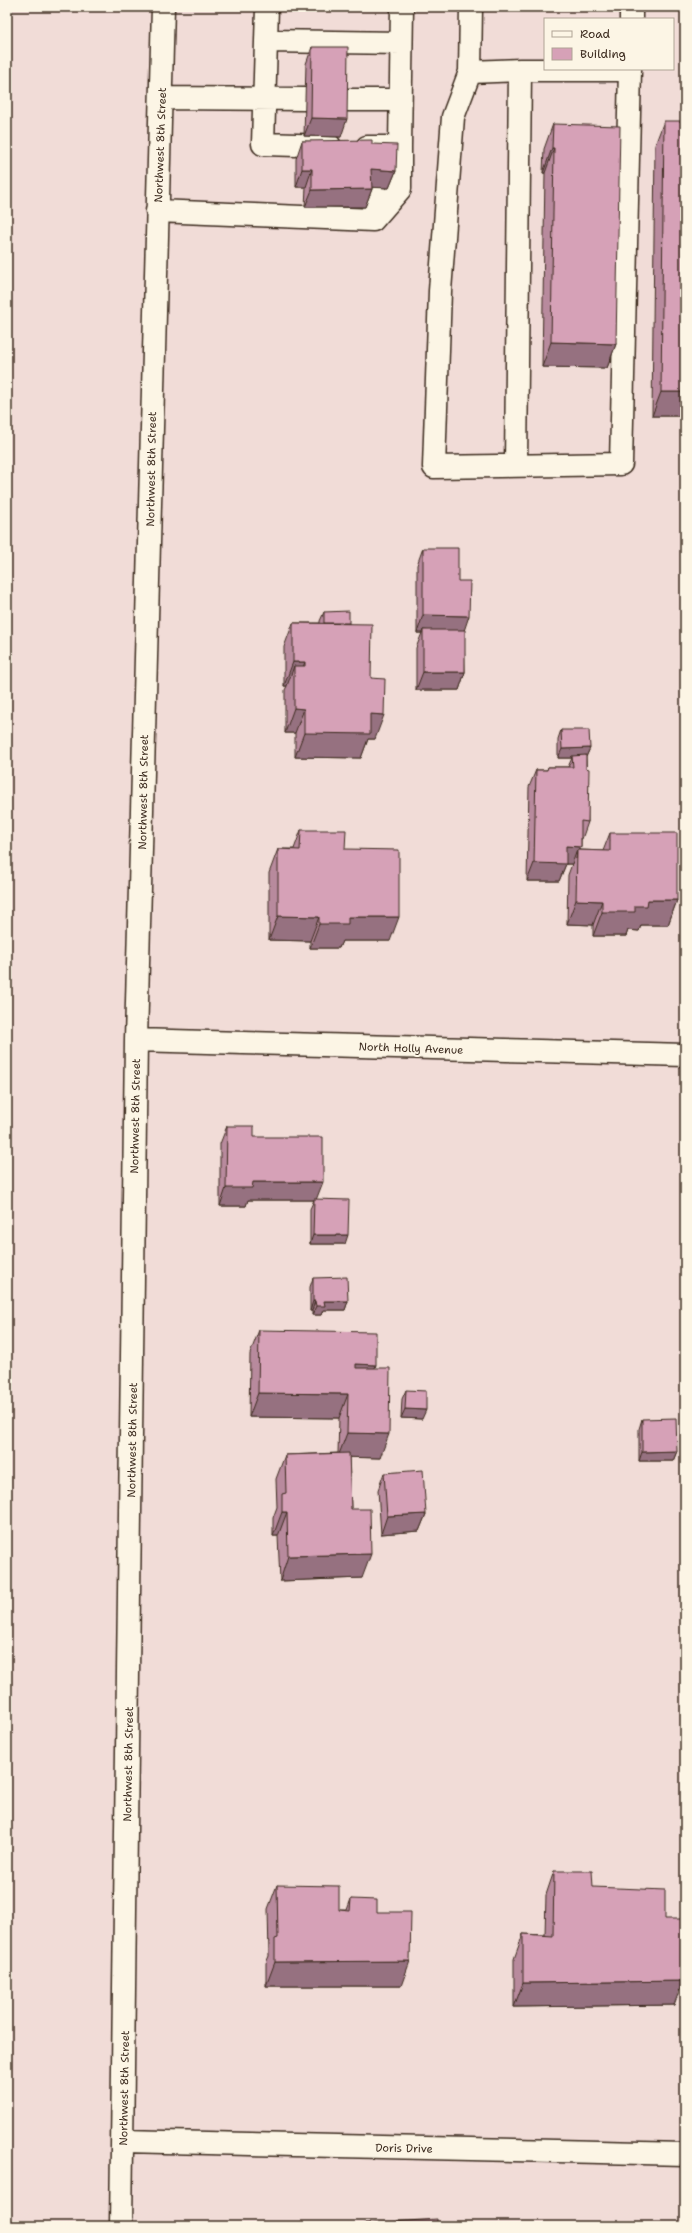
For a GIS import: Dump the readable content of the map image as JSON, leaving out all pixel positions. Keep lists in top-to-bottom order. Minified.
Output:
{"streets":{"street":["Northwest 8th Street","North Holly Avenue","Doris Drive"]},"crossings":[["Northwest 8th Street","North Holly Avenue"],["Northwest 8th Street","Doris Drive"]],"legend":["Road","Building"]}
